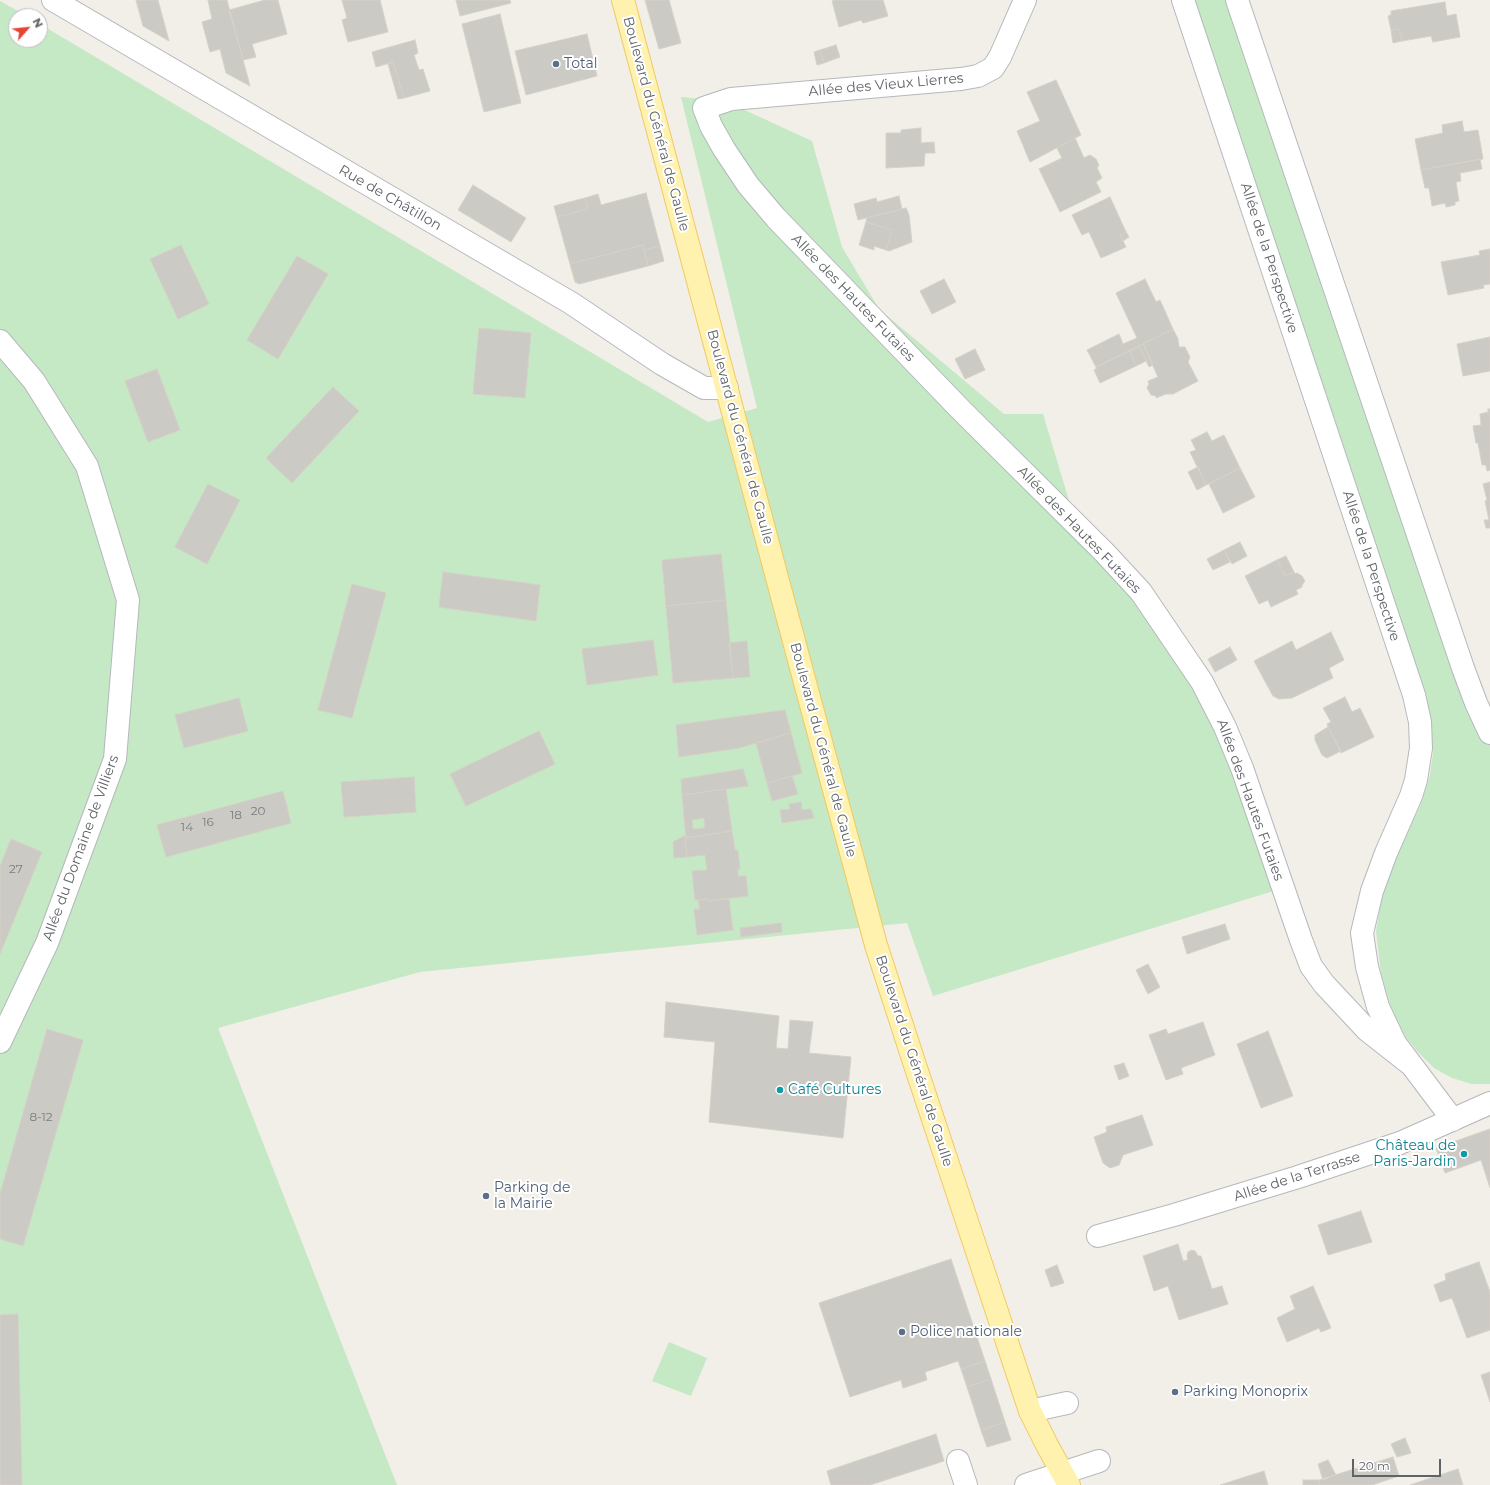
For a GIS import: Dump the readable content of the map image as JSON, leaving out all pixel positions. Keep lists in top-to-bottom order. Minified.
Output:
{"streets":{"main road":["Boulevard du Général de Gaulle"],"street":["Allée des Vieux Lierres","Rue de Châtillon","Allée de la Perspective","Allée des Hautes Futaies","Allée du Domaine de Villiers","Allée de la Terrasse"]},"crossings":[["Allée des Vieux Lierres","Allée des Hautes Futaies"],["Boulevard du Général de Gaulle","Rue de Châtillon"],["Allée de la Perspective","Allée des Hautes Futaies"],["Allée de la Perspective","Allée de la Terrasse"]],"places":["Total","Café Cultures","Château de Paris-Jardin","Parking de la Mairie","Police nationale","Parking Monoprix"],"house_numbers":["20","18","16","14","27","8-12"],"scale_bar":"20 m","north":"top right"}
